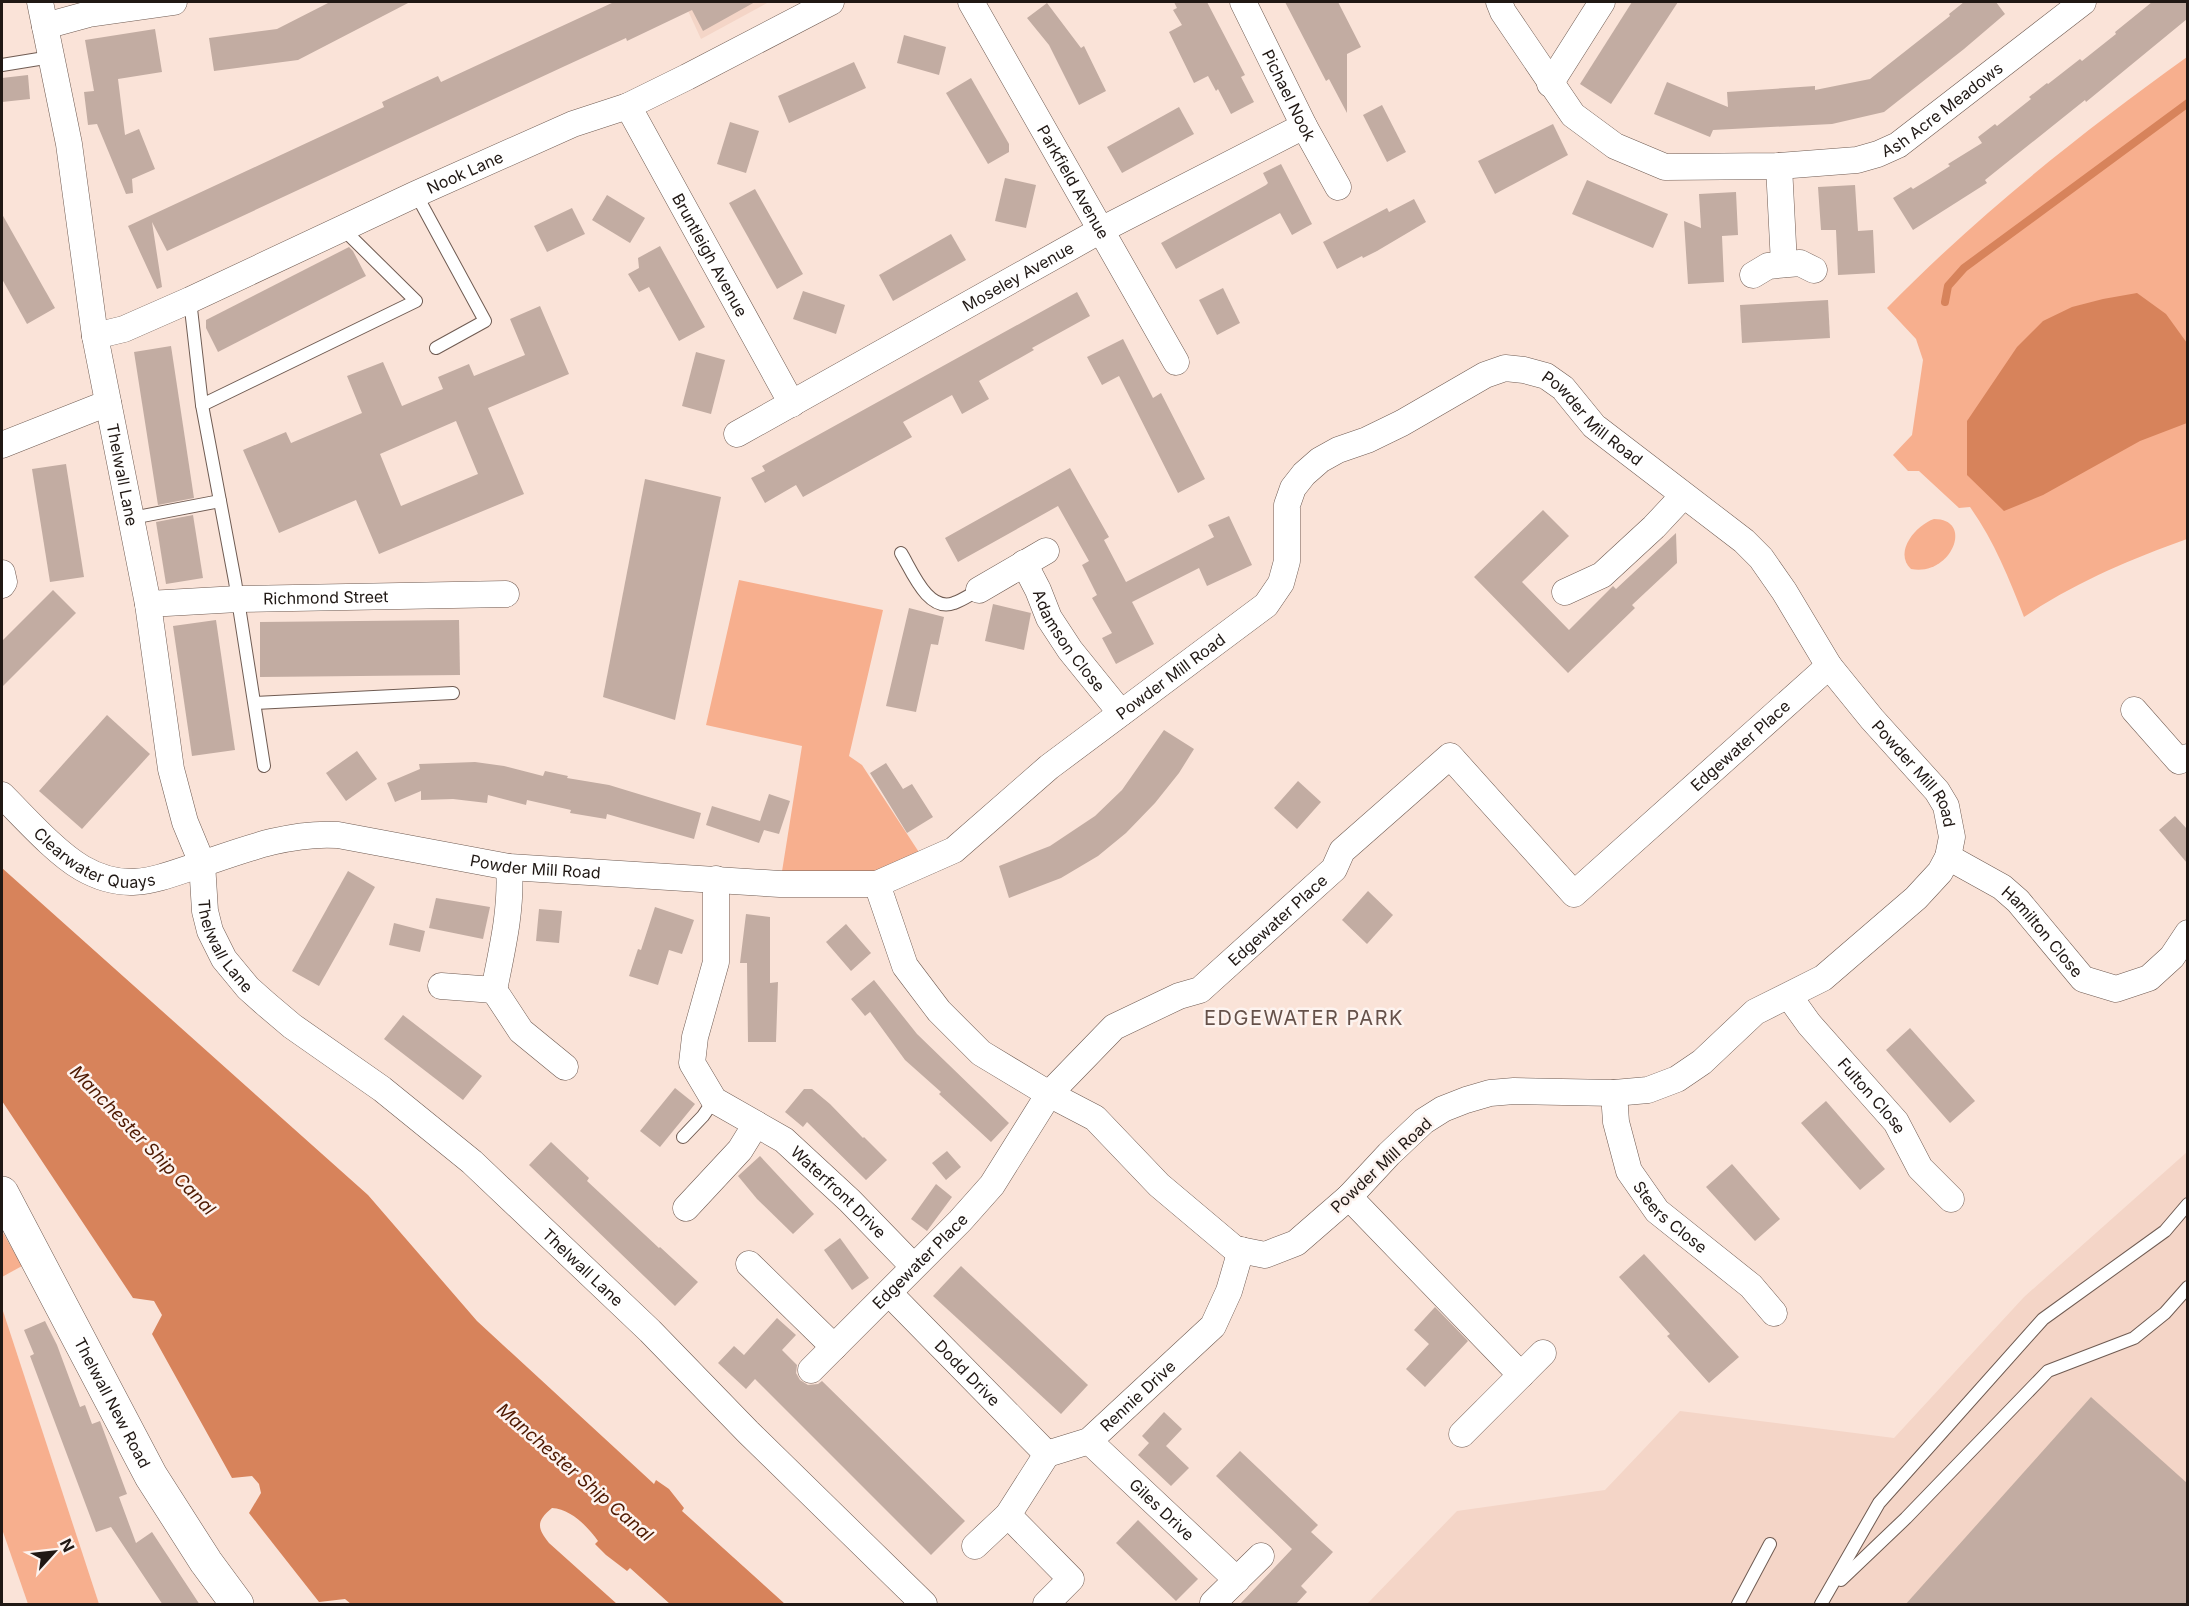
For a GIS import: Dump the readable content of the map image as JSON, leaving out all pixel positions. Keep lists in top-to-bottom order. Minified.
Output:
{"streets":{"main road":["Thelwall New Road"],"street":["Pichael Nook","Ash Acre Meadows","Nook Lane","Parkfield Avenue","Bruntleigh Avenue","Moseley Avenue","Powder Mill Road","Thelwall Lane","Richmond Street","Adamson Close","Edgewater Place","Clearwater Quays","Hamilton Close","Fulton Close","Waterfront Drive","Steers Close","Dodd Drive","Rennie Drive","Giles Drive"]},"crossings":[["Pichael Nook","Moseley Avenue"],["Nook Lane","Bruntleigh Avenue"],["Nook Lane","Thelwall Lane"],["Parkfield Avenue","Moseley Avenue"],["Bruntleigh Avenue","Moseley Avenue"],["Powder Mill Road","Thelwall Lane"],["Powder Mill Road","Adamson Close"],["Powder Mill Road","Edgewater Place"],["Powder Mill Road","Clearwater Quays"],["Powder Mill Road","Hamilton Close"],["Powder Mill Road","Fulton Close"],["Powder Mill Road","Waterfront Drive"],["Powder Mill Road","Steers Close"],["Powder Mill Road","Rennie Drive"],["Thelwall Lane","Richmond Street"],["Thelwall Lane","Clearwater Quays"],["Edgewater Place","Waterfront Drive"],["Edgewater Place","Dodd Drive"],["Dodd Drive","Rennie Drive"],["Rennie Drive","Giles Drive"]],"districts":["EDGEWATER PARK"],"water":["Manchester Ship Canal"],"north":"top right"}
